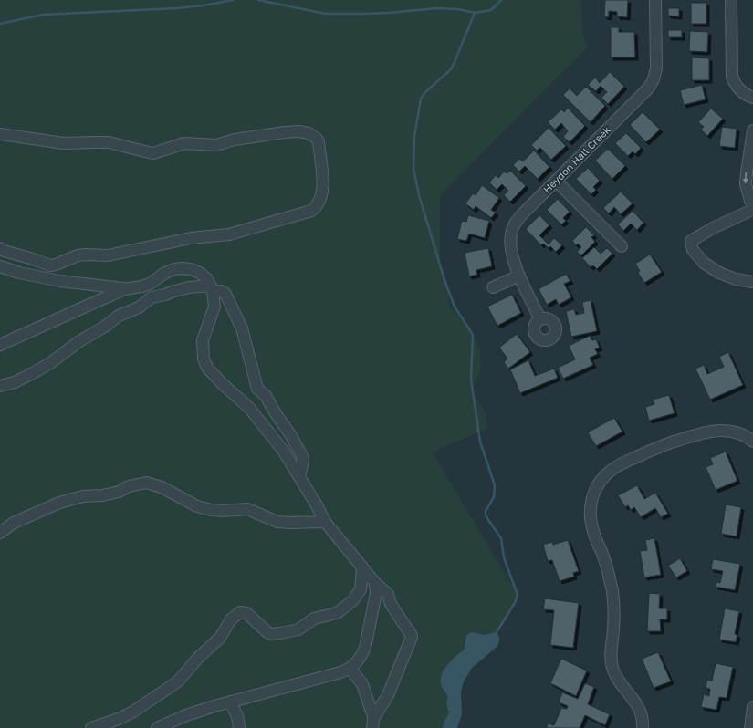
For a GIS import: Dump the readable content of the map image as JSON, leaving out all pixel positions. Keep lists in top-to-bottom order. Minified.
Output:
{"streets":{"street":["Heydon Hall Creek"]}}
